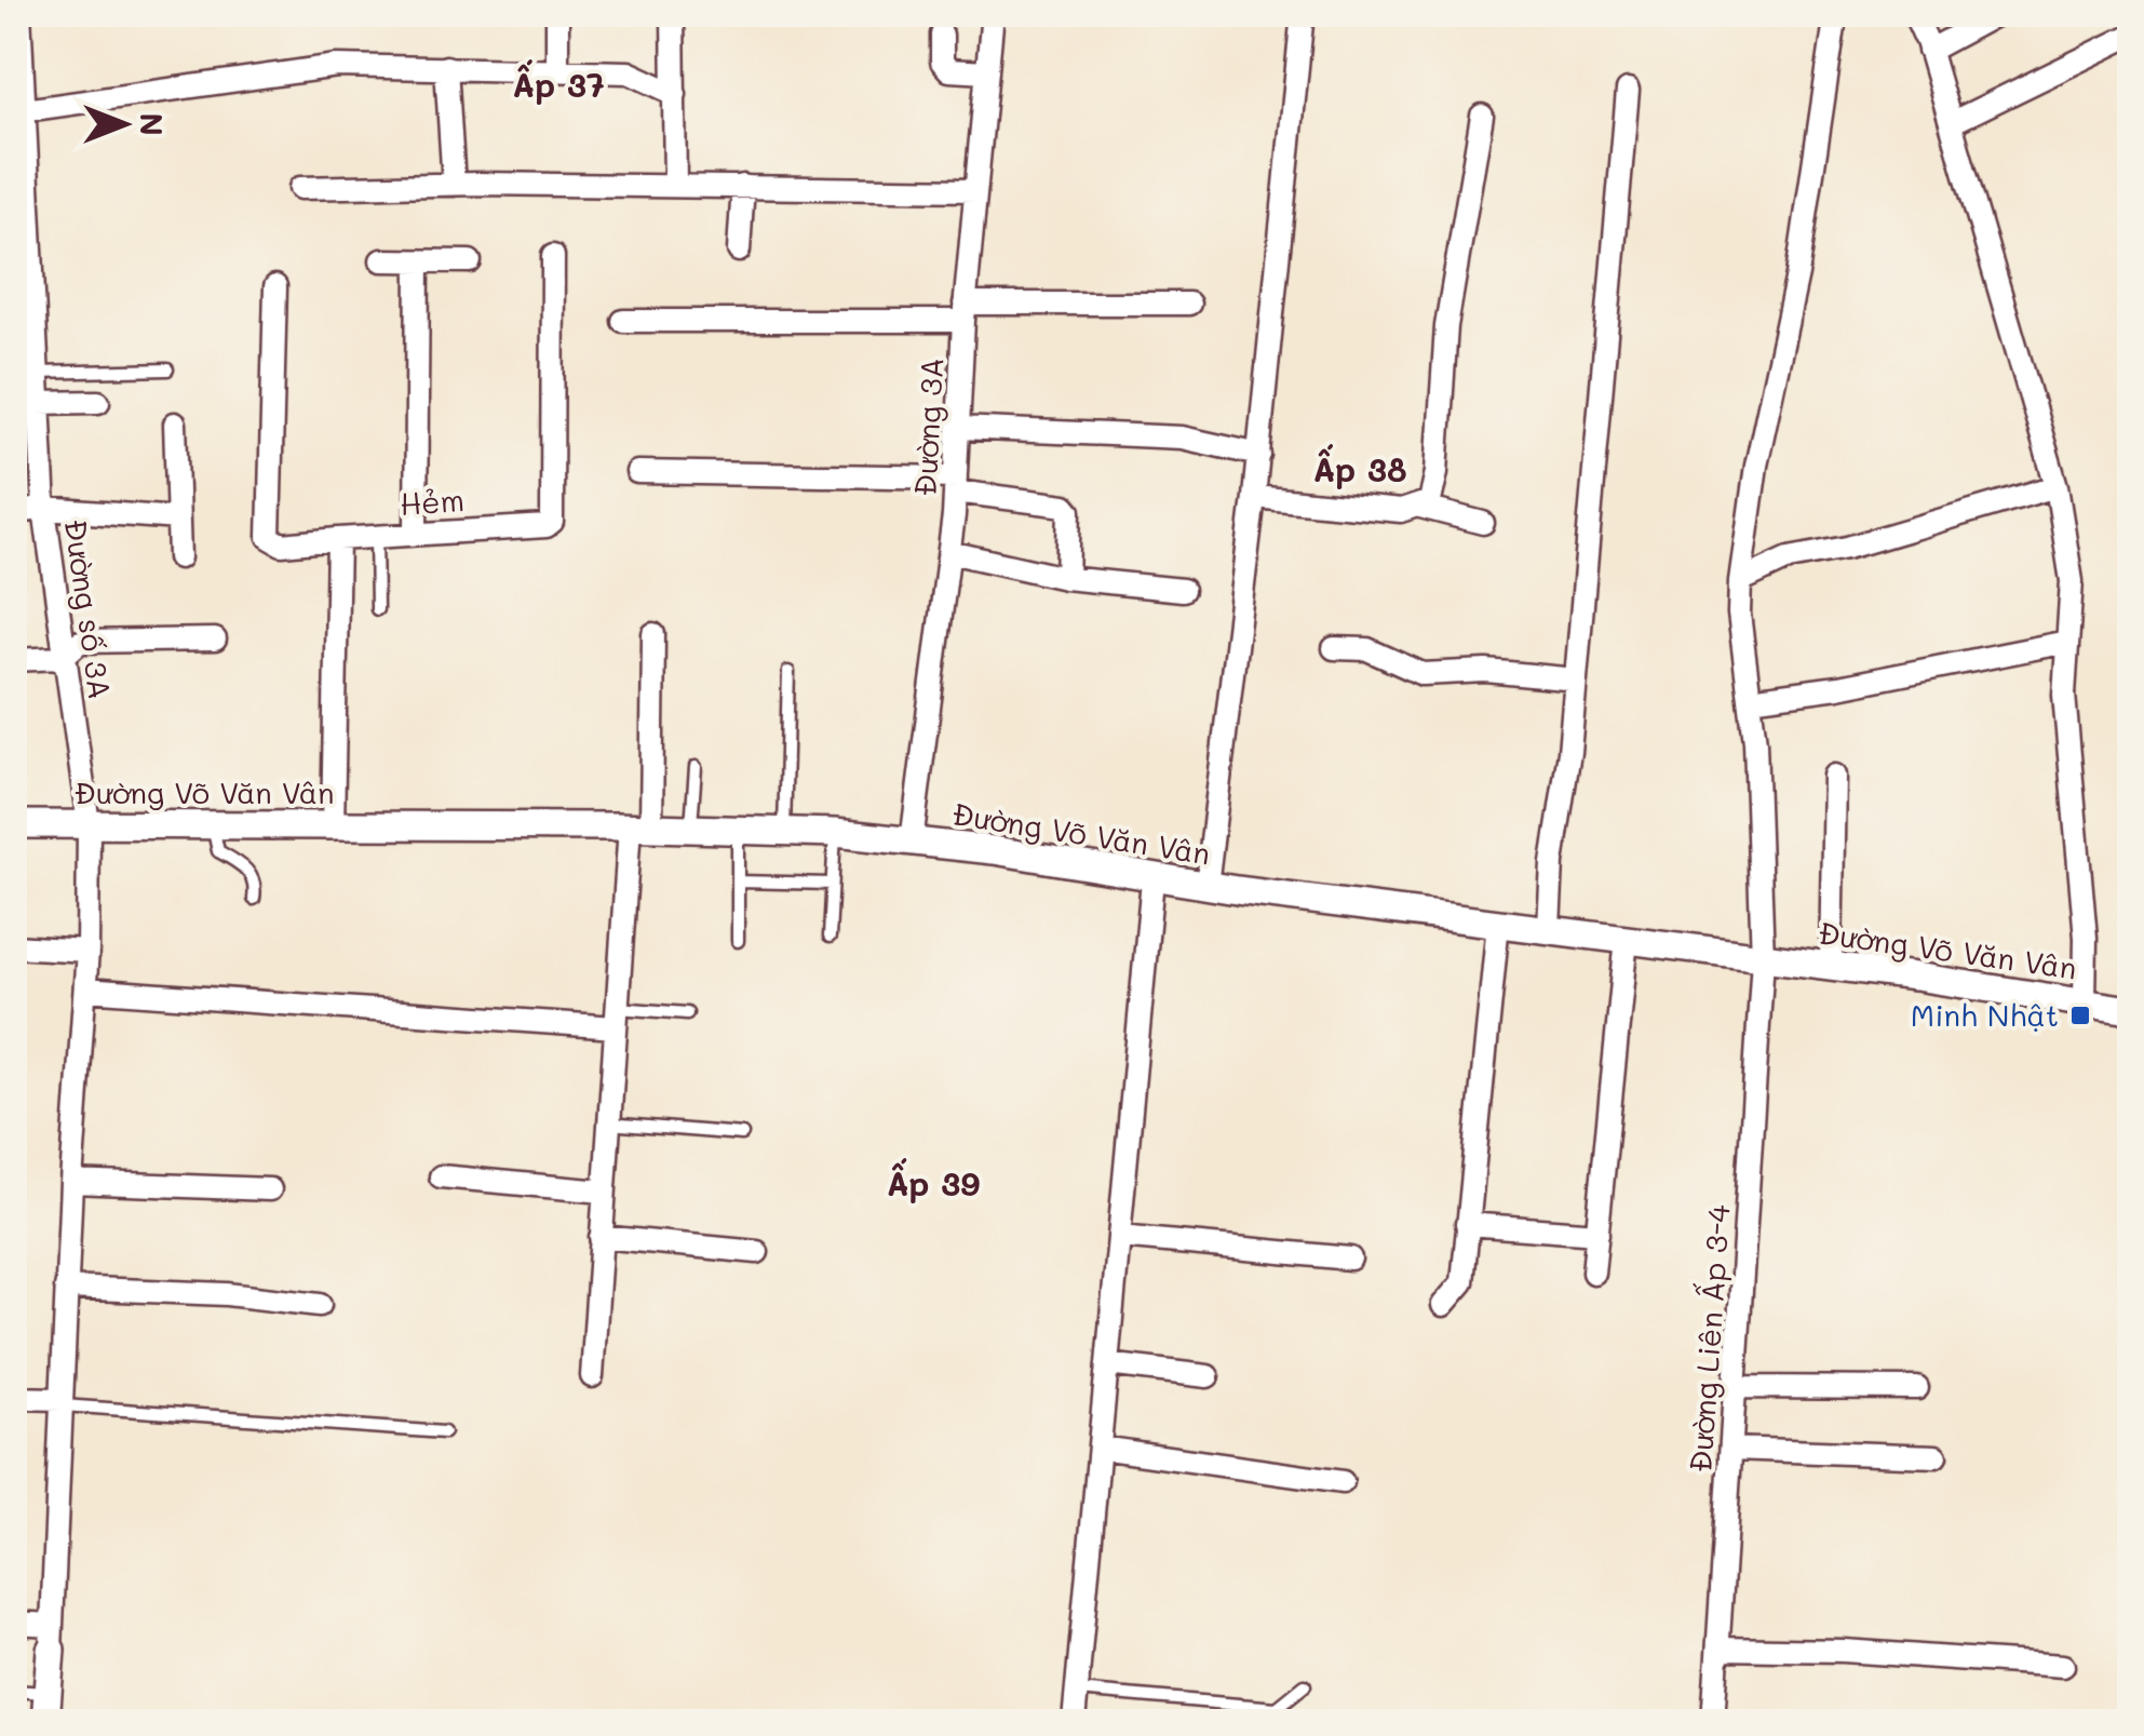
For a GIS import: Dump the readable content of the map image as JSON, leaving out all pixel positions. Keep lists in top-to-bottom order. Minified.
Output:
{"streets":{"street":["Đường 3A","Hẻm","Đường số 3A","Đường Võ Văn Vân","Đường Liên Ấp 3-4"]},"crossings":[["Đường 3A","Đường Võ Văn Vân"],["Đường số 3A","Đường Võ Văn Vân"],["Đường Võ Văn Vân","Đường Liên Ấp 3-4"]],"districts":["Ấp 37","Ấp 38","Ấp 39"],"places":{"transit":["Minh Nhật"]},"north":"right"}
